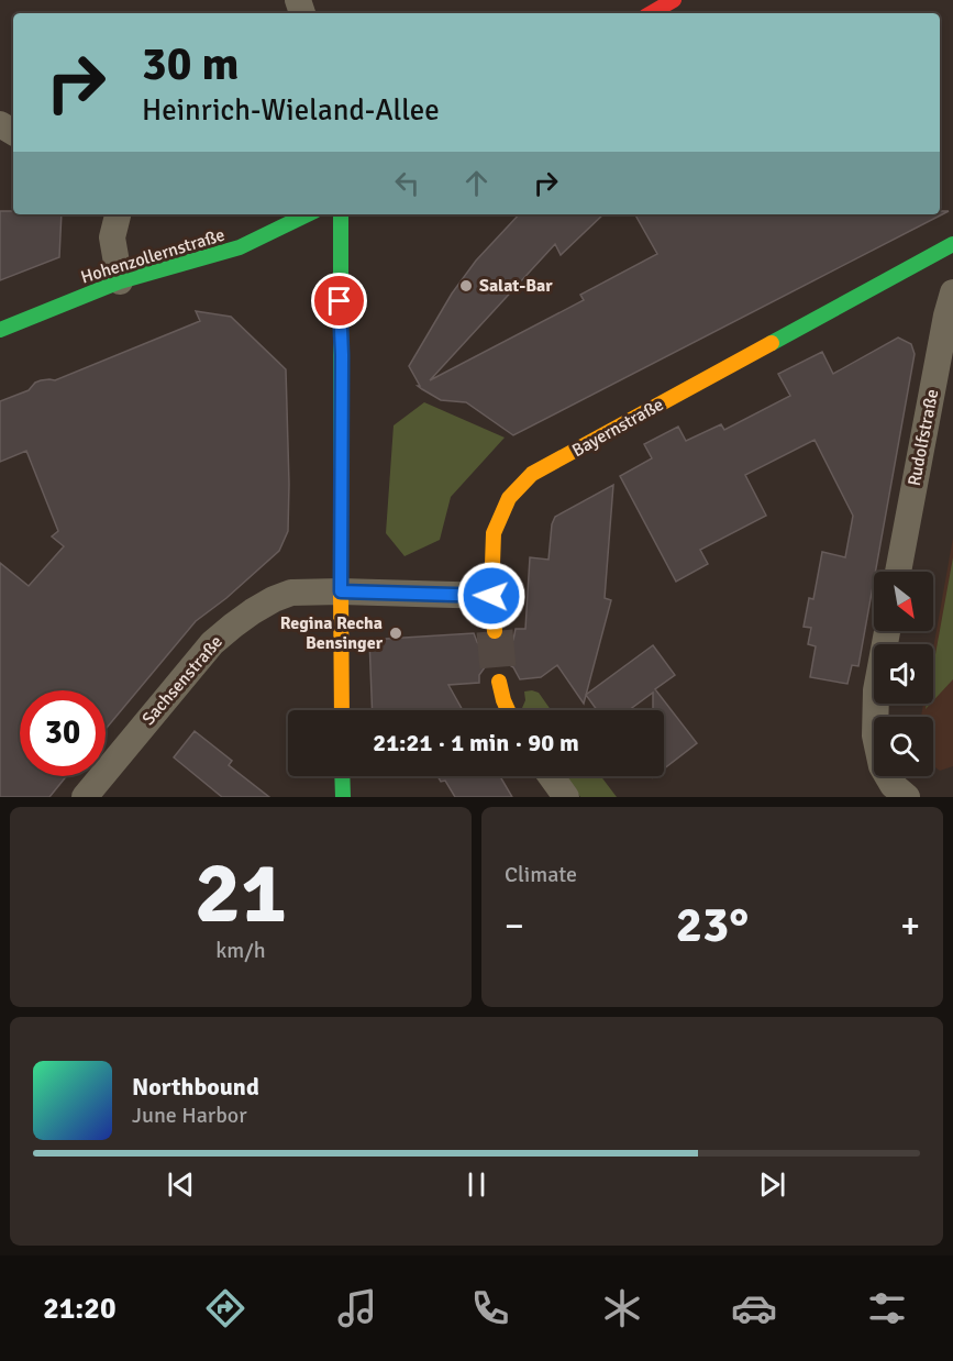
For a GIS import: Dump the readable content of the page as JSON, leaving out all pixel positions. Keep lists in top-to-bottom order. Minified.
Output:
{"streets":{"main road":["Hohenzollernstraße","Bayernstraße"],"street":["Rudolfstraße","Sachsenstraße"]},"places":["Salat-Bar","Regina Recha Bensinger"],"north":"bottom right","page":{"turn":["30 m","Heinrich-Wieland-Allee"],"limit":"30","trip":"21:21 · 1 min · 90 m","tile":[["21","km/h"],"Climate"],"heat":["−","23°","+"],"song":["Northbound","June Harbor"],"tabs":"21:20"}}
